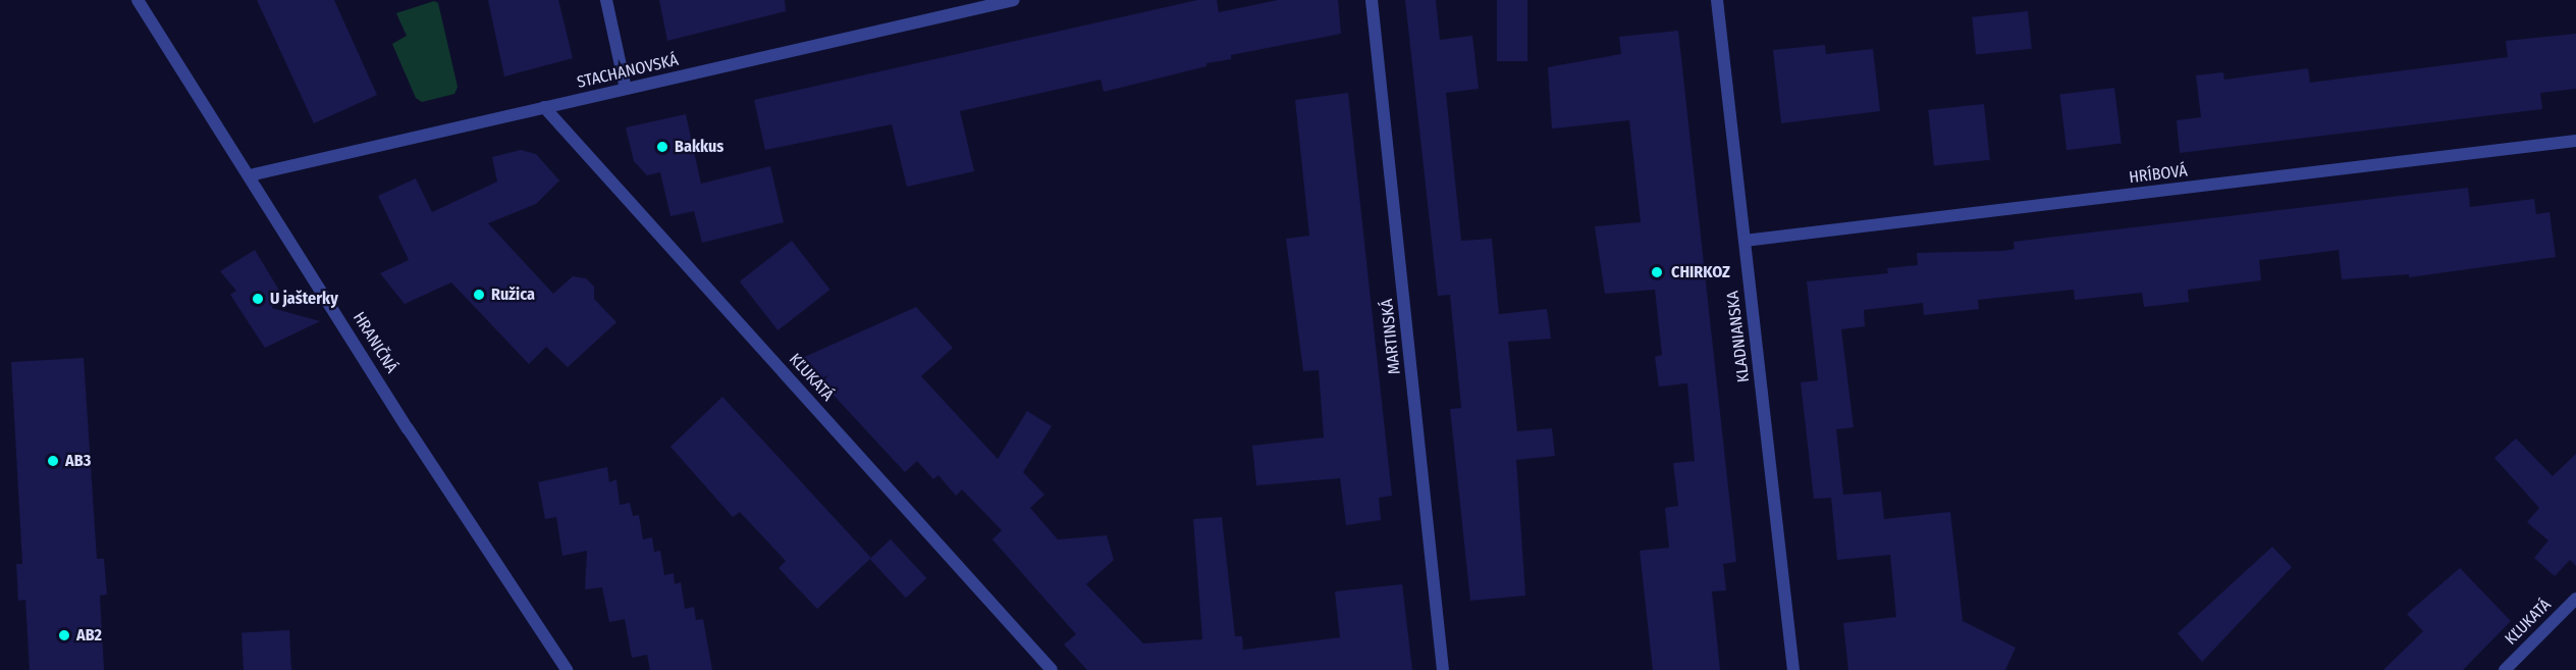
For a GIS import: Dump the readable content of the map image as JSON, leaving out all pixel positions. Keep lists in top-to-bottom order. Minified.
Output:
{"streets":{"street":["STACHANOVSKÁ","HRÍBOVÁ","MARTINSKÁ","KLADNIANSKA","HRANIČNÁ","KĽUKATÁ"]},"crossings":[["STACHANOVSKÁ","HRANIČNÁ"],["STACHANOVSKÁ","KĽUKATÁ"],["HRÍBOVÁ","KLADNIANSKA"]],"places":["Bakkus","CHIRKOZ","Ružica","U jašterky","AB3","AB2"]}
